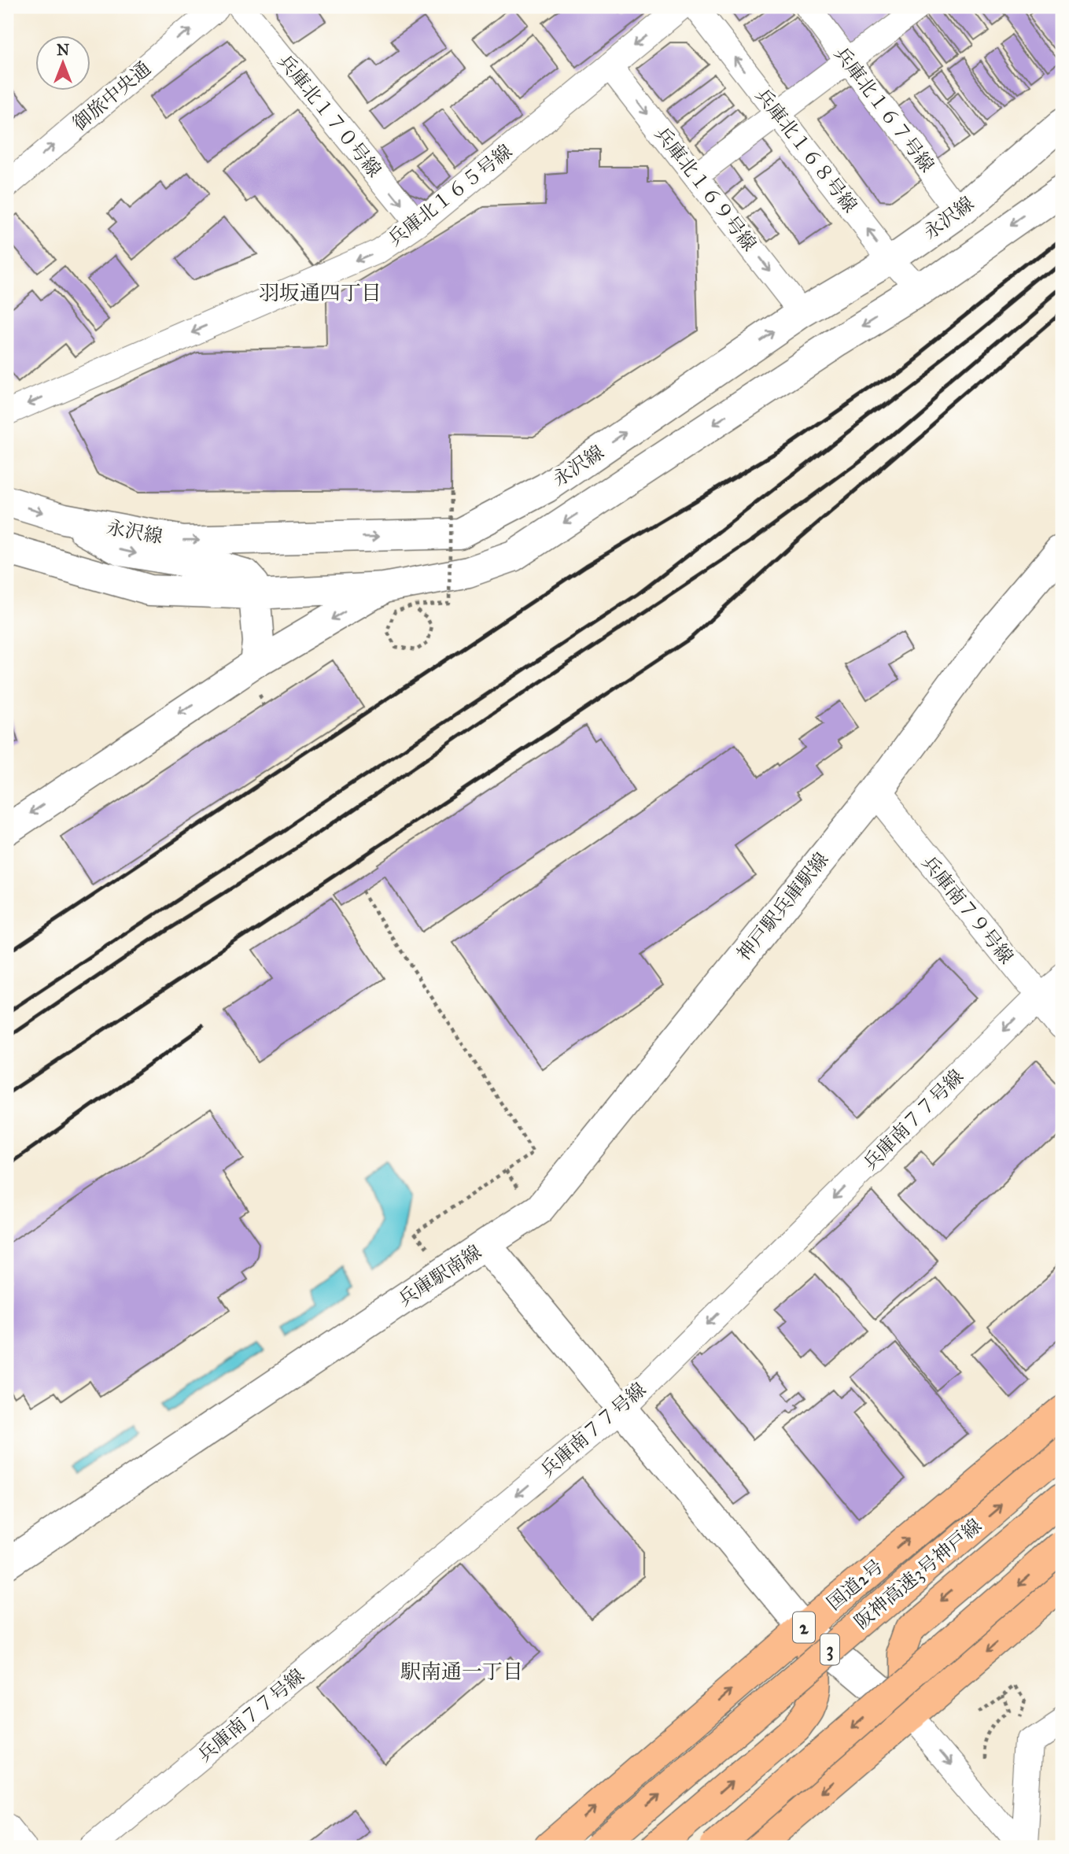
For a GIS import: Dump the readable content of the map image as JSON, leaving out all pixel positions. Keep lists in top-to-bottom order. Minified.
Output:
{"streets":{"highway":["阪神高速3号神戸線","国道2号","2","3"],"street":["御旅中央通","兵庫北１６７号線","兵庫北１７０号線","兵庫北１６８号線","兵庫北１６９号線","兵庫北１６５号線","永沢線","神戸駅兵庫駅線","兵庫南７９号線","兵庫南７７号線","兵庫駅南線"]},"crossings":[["兵庫北１６７号線","永沢線"],["兵庫北１７０号線","兵庫北１６５号線"],["兵庫北１６８号線","永沢線"],["兵庫北１６９号線","兵庫北１６５号線"],["兵庫北１６９号線","永沢線"],["神戸駅兵庫駅線","兵庫南７９号線"],["神戸駅兵庫駅線","兵庫駅南線"],["兵庫南７９号線","兵庫南７７号線"],["兵庫南７７号線","兵庫駅南線"],["兵庫駅南線","国道2号"],["兵庫駅南線","3"],["国道2号","3"]],"one_way":["御旅中央通","兵庫北１７０号線","兵庫北１６８号線","兵庫北１６９号線","兵庫北１６５号線","兵庫南７７号線"],"districts":["羽坂通四丁目","駅南通一丁目"],"north":"top"}
